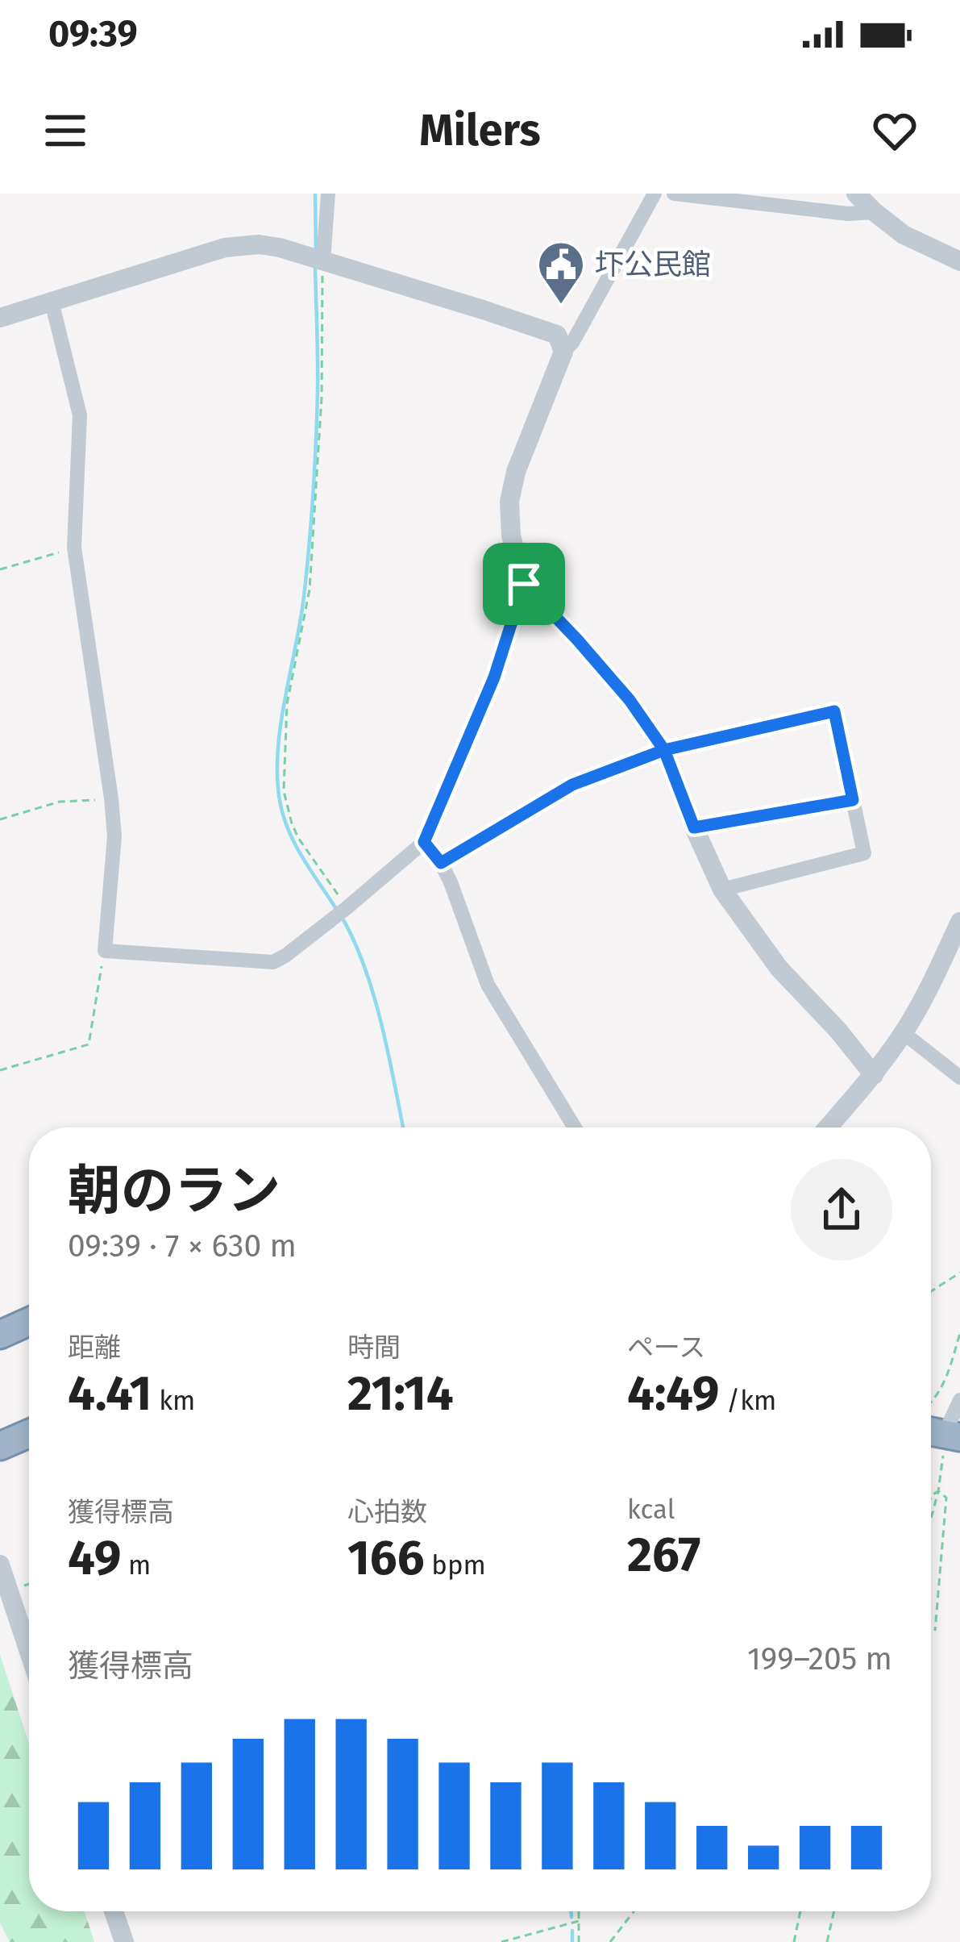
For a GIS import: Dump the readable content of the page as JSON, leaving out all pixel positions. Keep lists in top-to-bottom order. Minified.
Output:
{"places":{"public building":["圷公民館"]},"page":{"status":"09:39","header":"Milers","heading":["朝のラン","09:39 · 7 × 630 m"],"stats":[["距離","4.41 km"],["時間","21:14"],["ペース","4:49 /km"],["獲得標高","49 m"],["心拍数","166 bpm"],["kcal","267"]],"chart":["獲得標高","199–205 m"]}}
